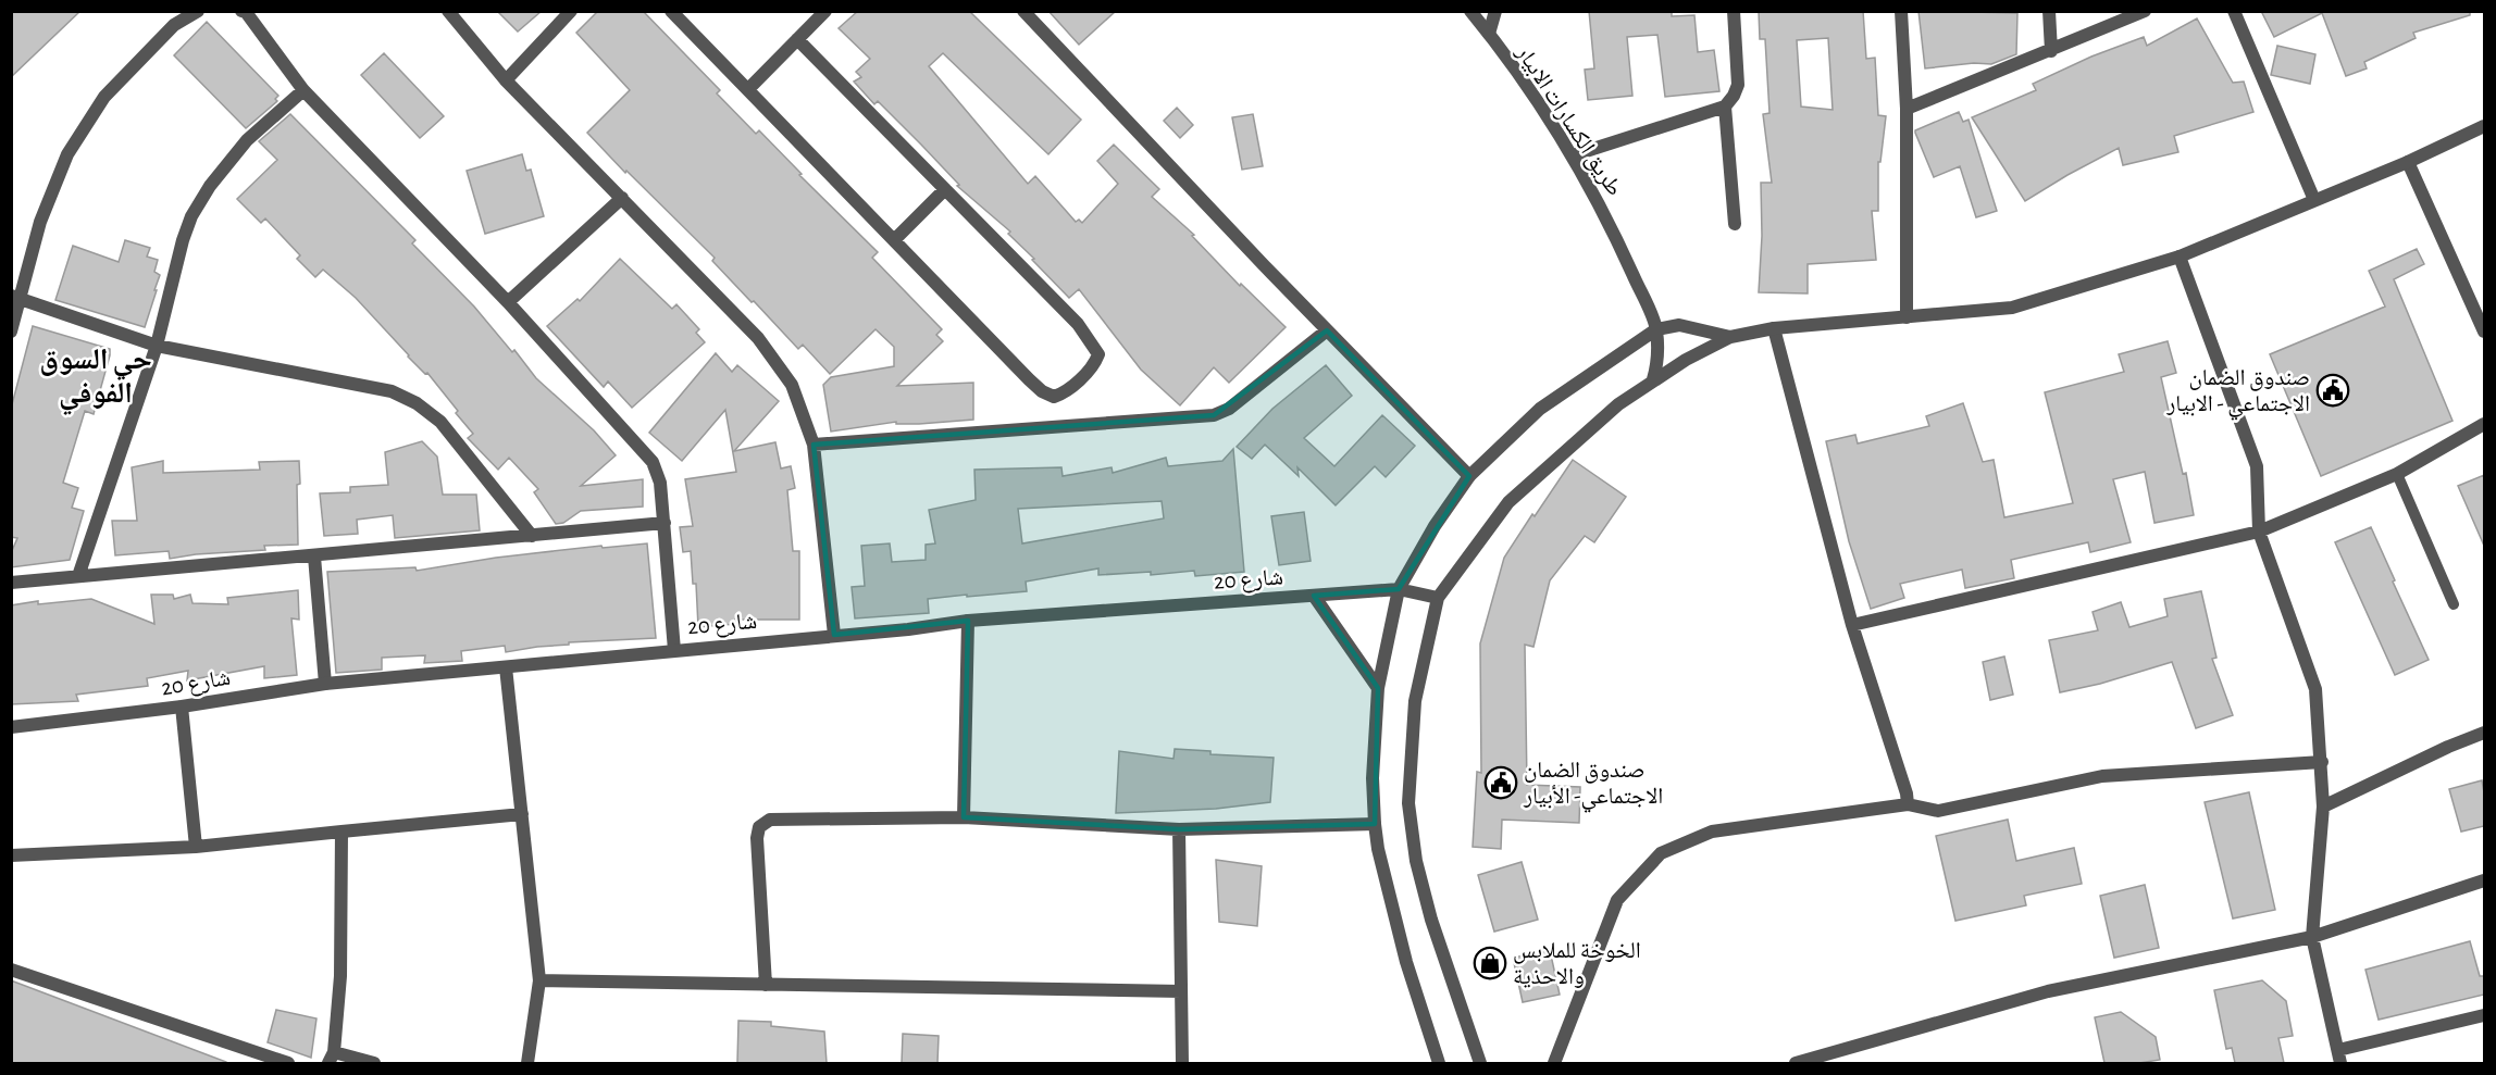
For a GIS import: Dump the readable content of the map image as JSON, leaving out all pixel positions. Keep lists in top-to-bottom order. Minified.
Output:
{"streets":{"street":["طريق الكسارات الابيار","شارع 20"]},"districts":["حي السوق الفوفي"],"places":{"public building":["صندوق الضمان الاجتماعي - الابيار","صندوق الضمان الاجتماعي- الأبيار"],"shop":["الخوخة للملابس والاحذية"]}}
